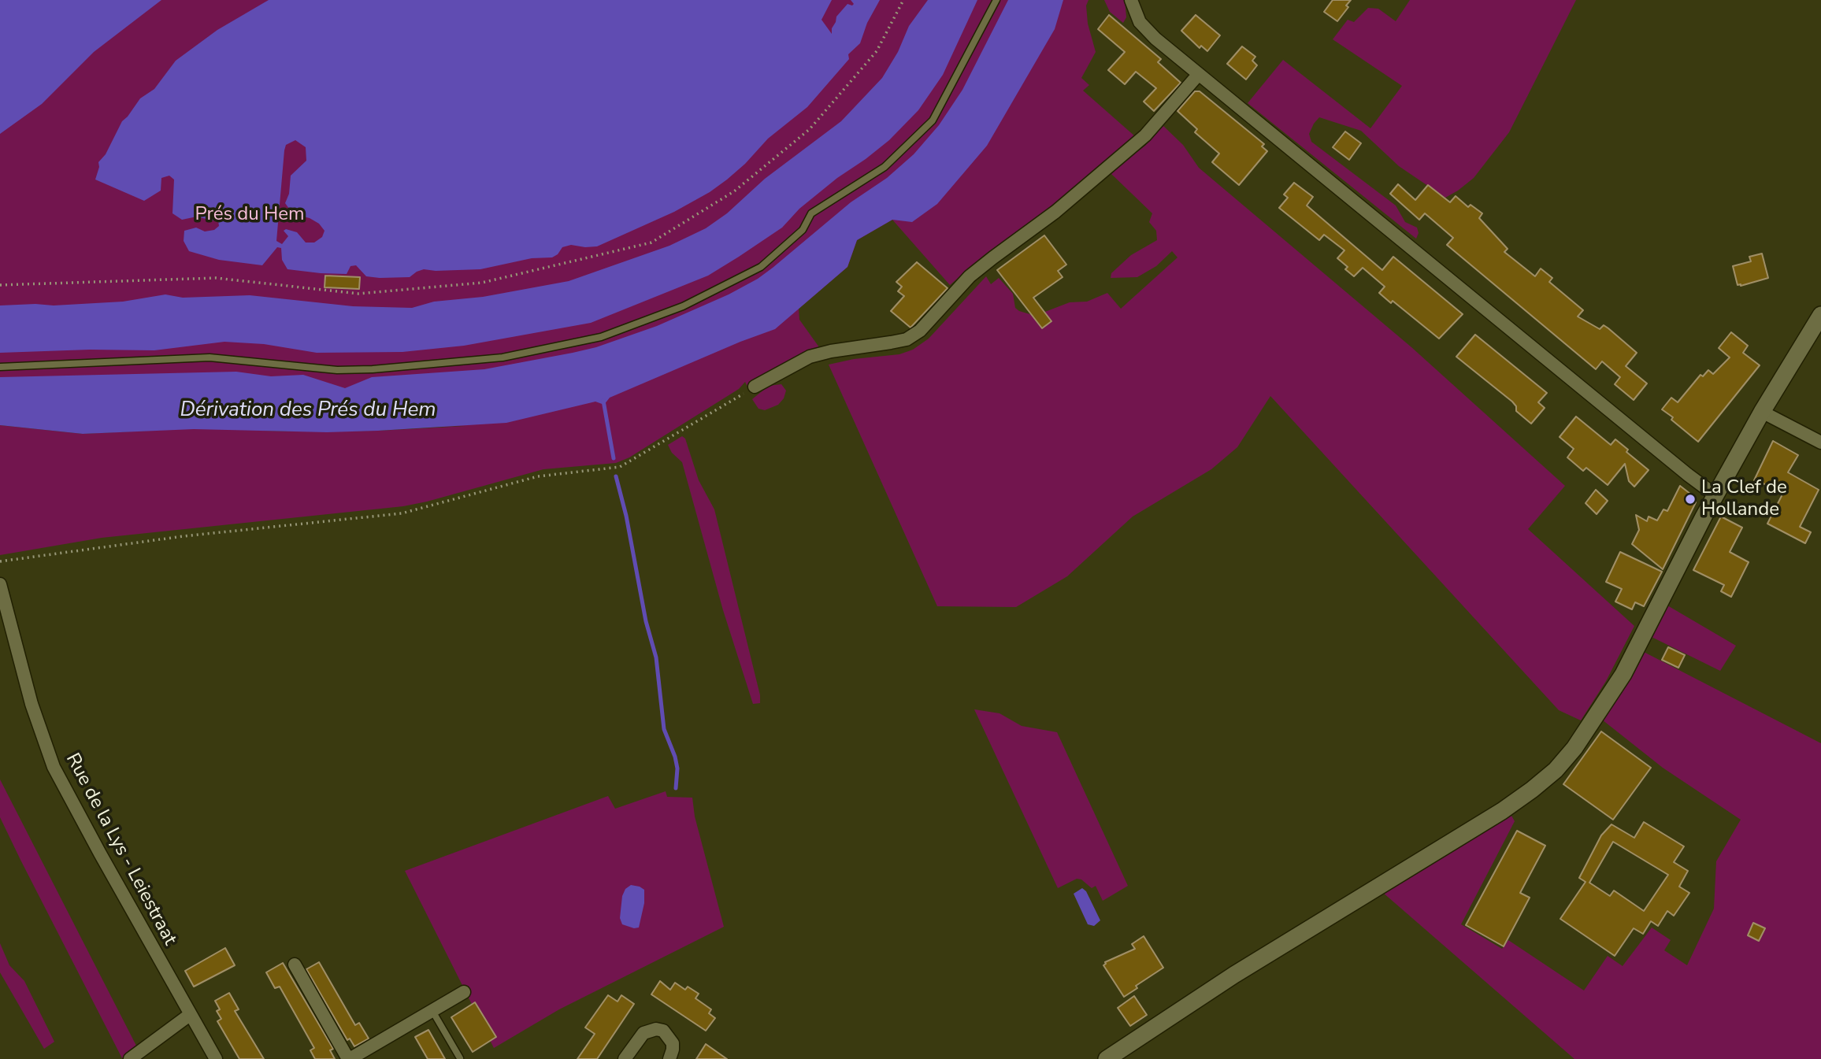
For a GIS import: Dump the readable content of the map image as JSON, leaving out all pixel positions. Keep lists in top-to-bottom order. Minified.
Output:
{"streets":{"street":["Rue de la Lys - Leiestraat"]},"water":["Dérivation des Prés du Hem"],"parks":["Prés du Hem"],"places":["La Clef de Hollande"]}
